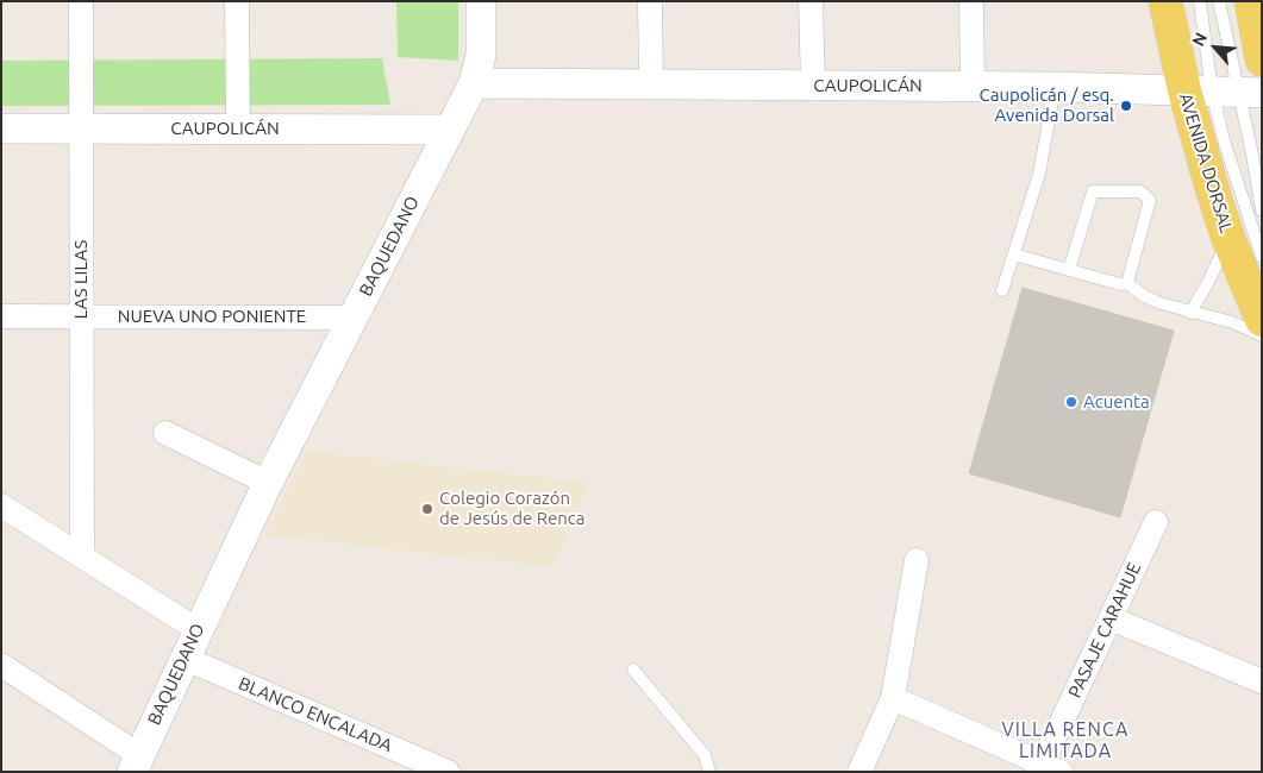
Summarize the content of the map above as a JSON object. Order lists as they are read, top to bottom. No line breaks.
{"streets":{"main road":["AVENIDA DORSAL"],"street":["CAUPOLICÁN","BAQUEDANO","LAS LILAS","NUEVA UNO PONIENTE","PASAJE CARAHUE","BLANCO ENCALADA"]},"crossings":[["CAUPOLICÁN","AVENIDA DORSAL"],["CAUPOLICÁN","BAQUEDANO"],["CAUPOLICÁN","LAS LILAS"],["BAQUEDANO","NUEVA UNO PONIENTE"],["BAQUEDANO","BLANCO ENCALADA"],["LAS LILAS","NUEVA UNO PONIENTE"]],"districts":["VILLA RENCA LIMITADA"],"places":["Caupolicán / esq. Avenida Dorsal","Acuenta","Colegio Corazón de Jesús de Renca"],"north":"top left"}
